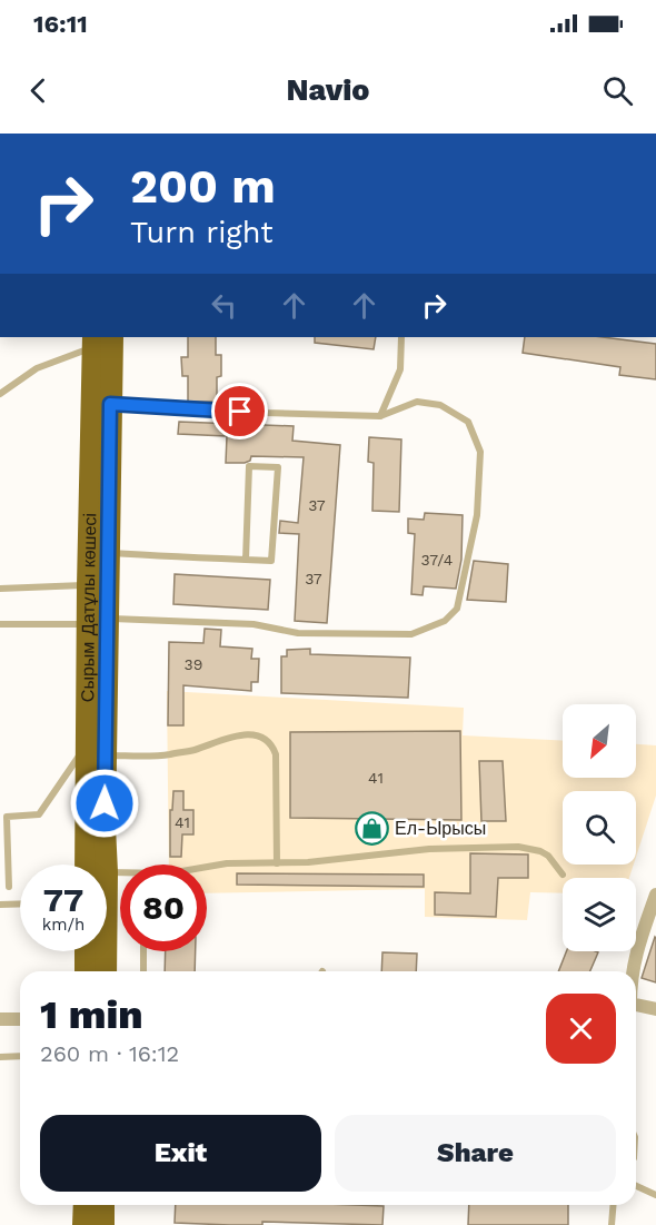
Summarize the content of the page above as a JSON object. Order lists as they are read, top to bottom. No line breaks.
{"streets":{"highway":["Сырым Датұлы көшесі"]},"places":{"shop":["Ел-Ырысы"]},"house_numbers":["37","37/4","37","39","41","41"],"north":"bottom left","page":{"status":"16:11","header":"Navio","turn":["200 m","Turn right"],"speed":"77 km/h","limit":"80","heading":["1 min","260 m · 16:12"],"buttons":["Exit","Share"]}}
